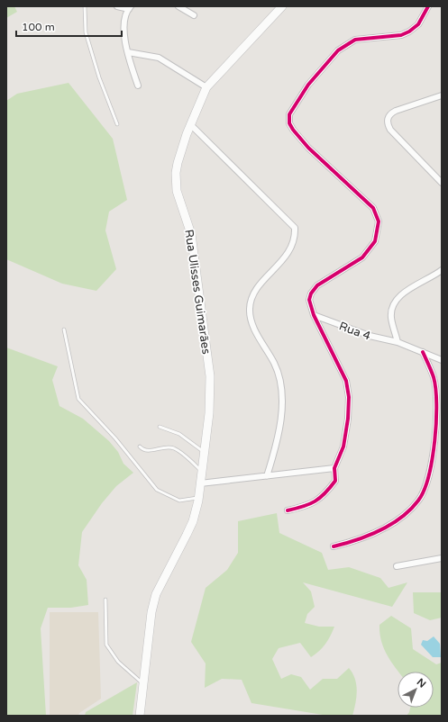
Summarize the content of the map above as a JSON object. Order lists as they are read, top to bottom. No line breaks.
{"streets":{"main road":["Rua Ulisses Guimarães"],"street":["Rua 4"]},"scale_bar":"100 m","north":"top right"}
